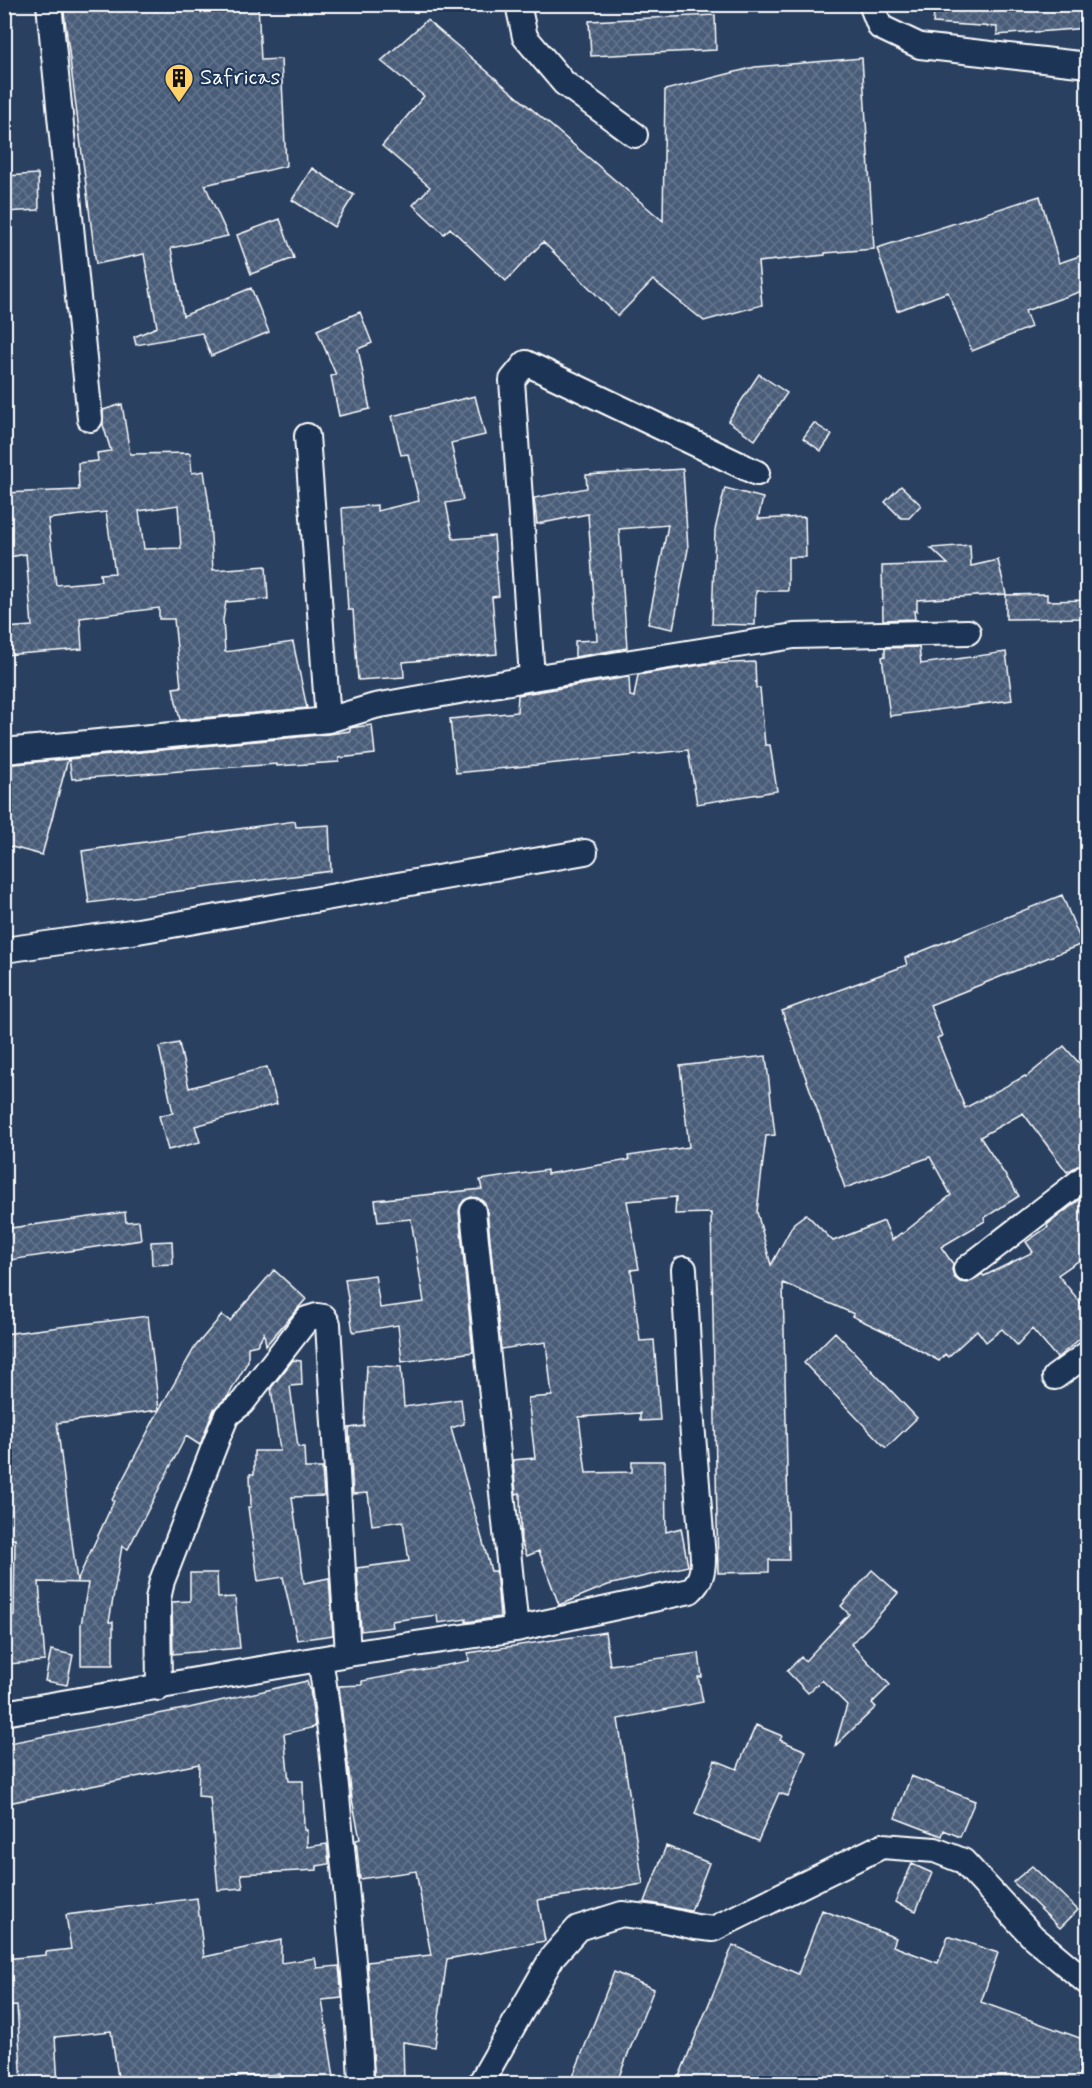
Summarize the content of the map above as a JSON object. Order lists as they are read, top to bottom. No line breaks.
{"places":{"building":["Safricas"]}}
